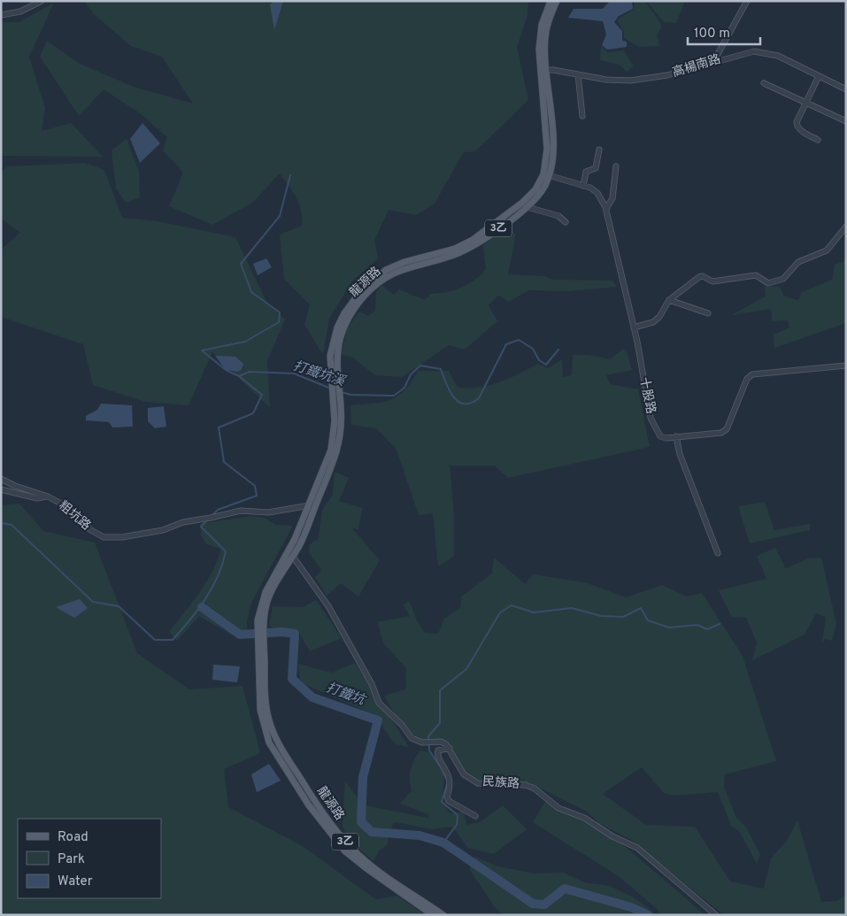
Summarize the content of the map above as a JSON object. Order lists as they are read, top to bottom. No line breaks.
{"streets":{"main road":["3乙","龍源路"],"street":["高楊南路","十股路","粗坑路","民族路"]},"crossings":[["高楊南路","3乙"],["3乙","龍源路"],["3乙","十股路"],["3乙","粗坑路"],["龍源路","十股路"]],"water":["打鐵坑溪","打鐵坑"],"legend":["Road","Park","Water"],"scale_bar":"100 m"}
